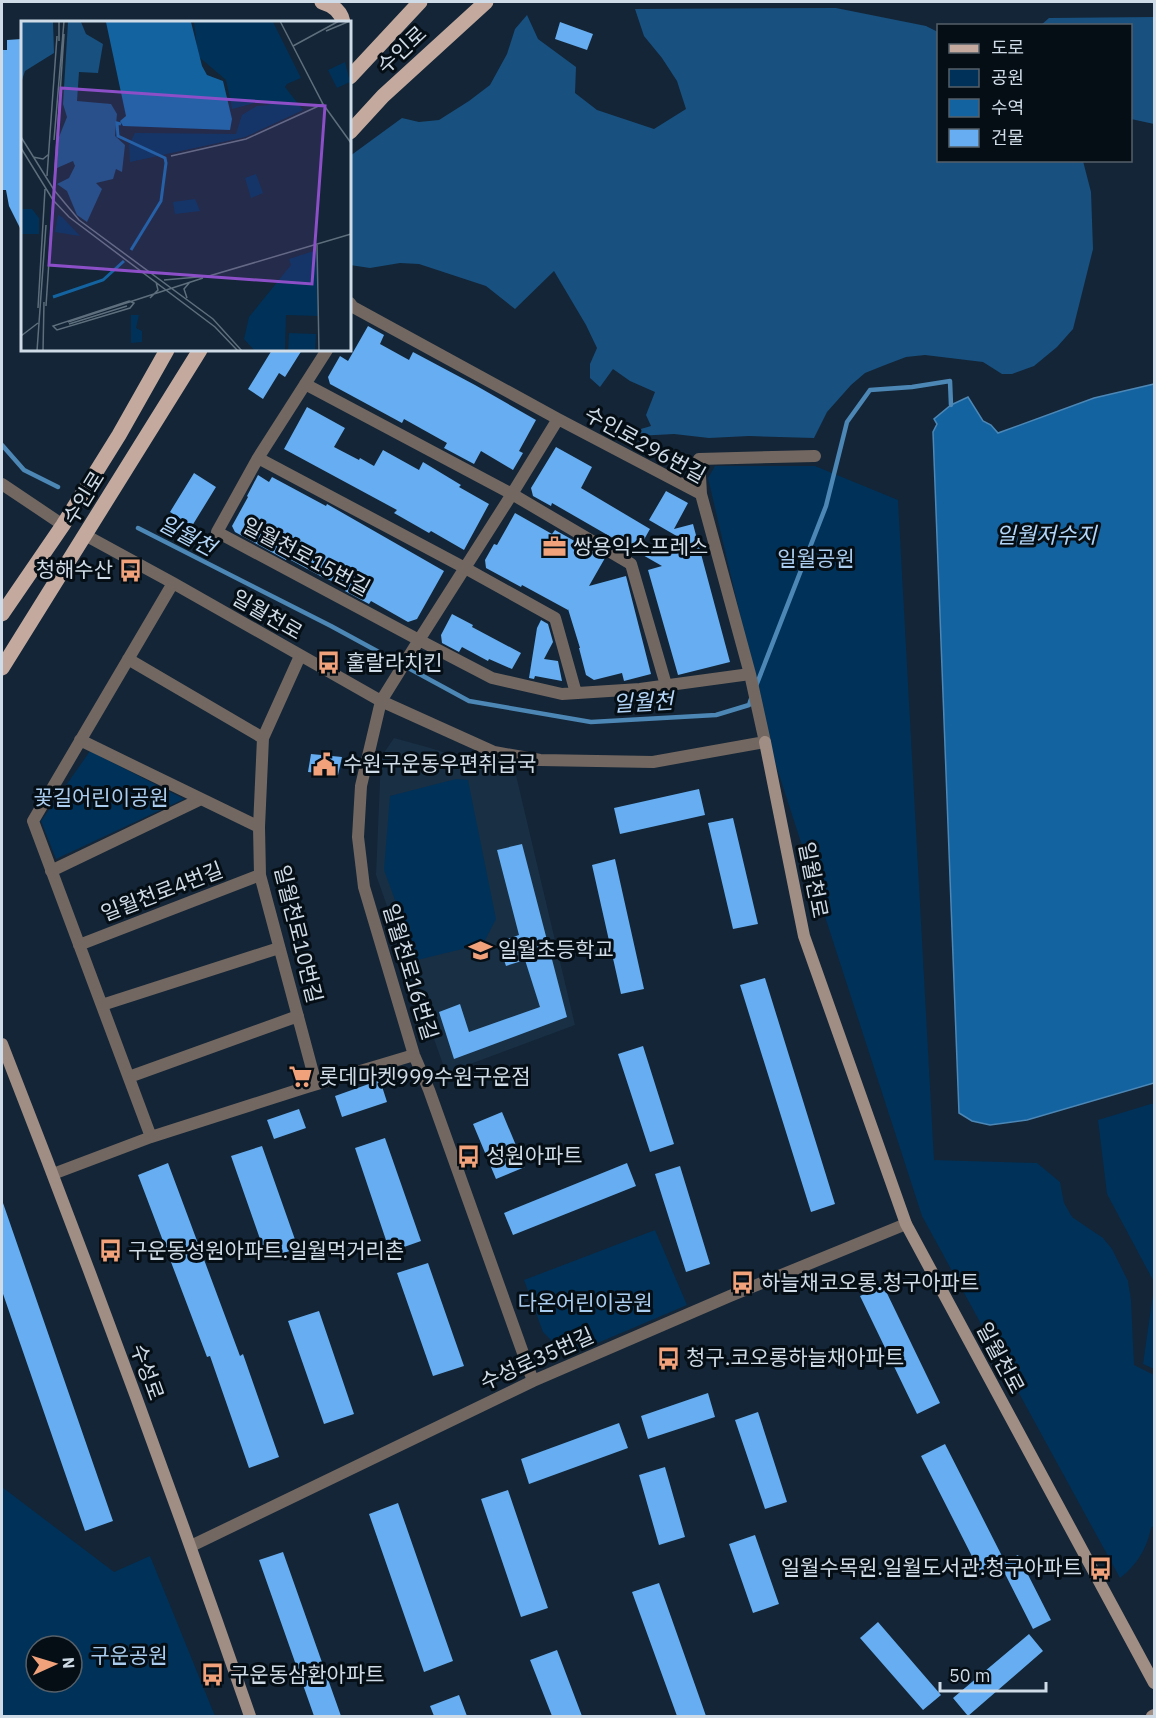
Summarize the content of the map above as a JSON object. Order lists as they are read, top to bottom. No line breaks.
{"streets":{"main road":["수인로"],"street":["수인로296번길","일월천로15번길","일월천로","일월천로4번길","일월천로10번길","일월천로16번길","수성로35번길","수성로"]},"crossings":[["수인로","일월천로"],["수인로296번길","일월천로15번길"],["수인로296번길","일월천로"],["일월천로","일월천로10번길"],["일월천로","일월천로16번길"],["일월천로","수성로35번길"],["일월천로4번길","일월천로10번길"],["일월천로16번길","수성로35번길"],["수성로35번길","수성로"]],"water":["일월천","일월저수지"],"parks":["일월공원","꽃길어린이공원","다온어린이공원","구운공원"],"places":{"office":["쌍용익스프레스"],"bus stop":["청해수산","훌랄라치킨","성원아파트","구운동성원아파트.일월먹거리촌","하늘채코오롱.청구아파트","청구.코오롱하늘채아파트","일월수목원.일월도서관.청구아파트","구운동삼환아파트"],"public building":["수원구운동우편취급국"],"school or university":["일월초등학교"],"supermarket":["롯데마켓999수원구운점"]},"legend":["도로","공원","수역","건물"],"scale_bar":"50 m","north":"right"}
